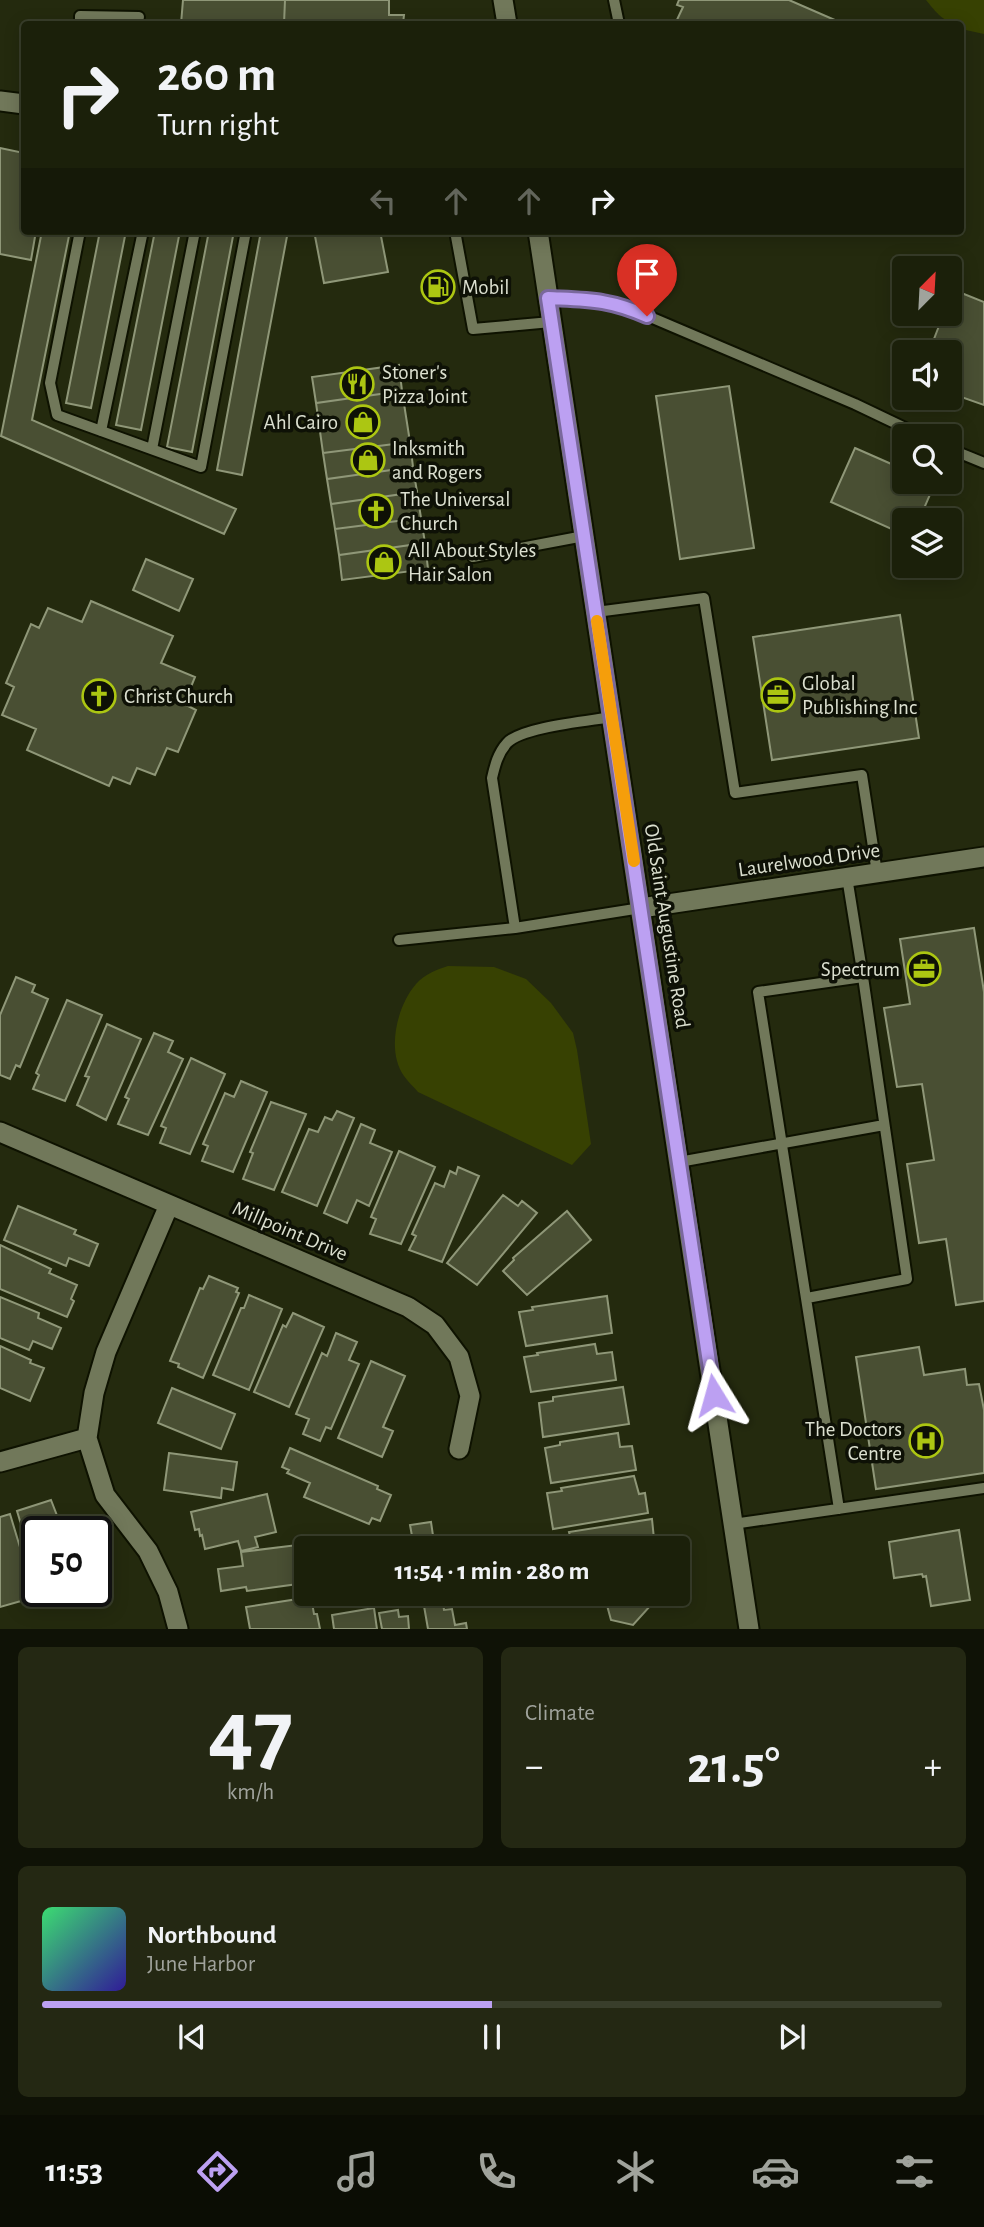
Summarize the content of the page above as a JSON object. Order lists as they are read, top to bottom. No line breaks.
{"streets":{"street":["Laurelwood Drive","Old Saint Augustine Road","Millpoint Drive"]},"crossings":[["Laurelwood Drive","Old Saint Augustine Road"]],"places":{"fuel station":["Mobil"],"restaurant":["Stoner's Pizza Joint"],"shop":["Ahl Cairo","Inksmith and Rogers","All About Styles Hair Salon"],"church":["The Universal Church","Christ Church"],"office":["Global Publishing Inc","Spectrum"],"hospital":["The Doctors Centre"]},"north":"top right","page":{"turn":["260 m","Turn right"],"limit":"50","trip":"11:54 · 1 min · 280 m","tile":[["47","km/h"],"Climate"],"heat":["−","21.5°","+"],"song":["Northbound","June Harbor"],"tabs":"11:53"}}
